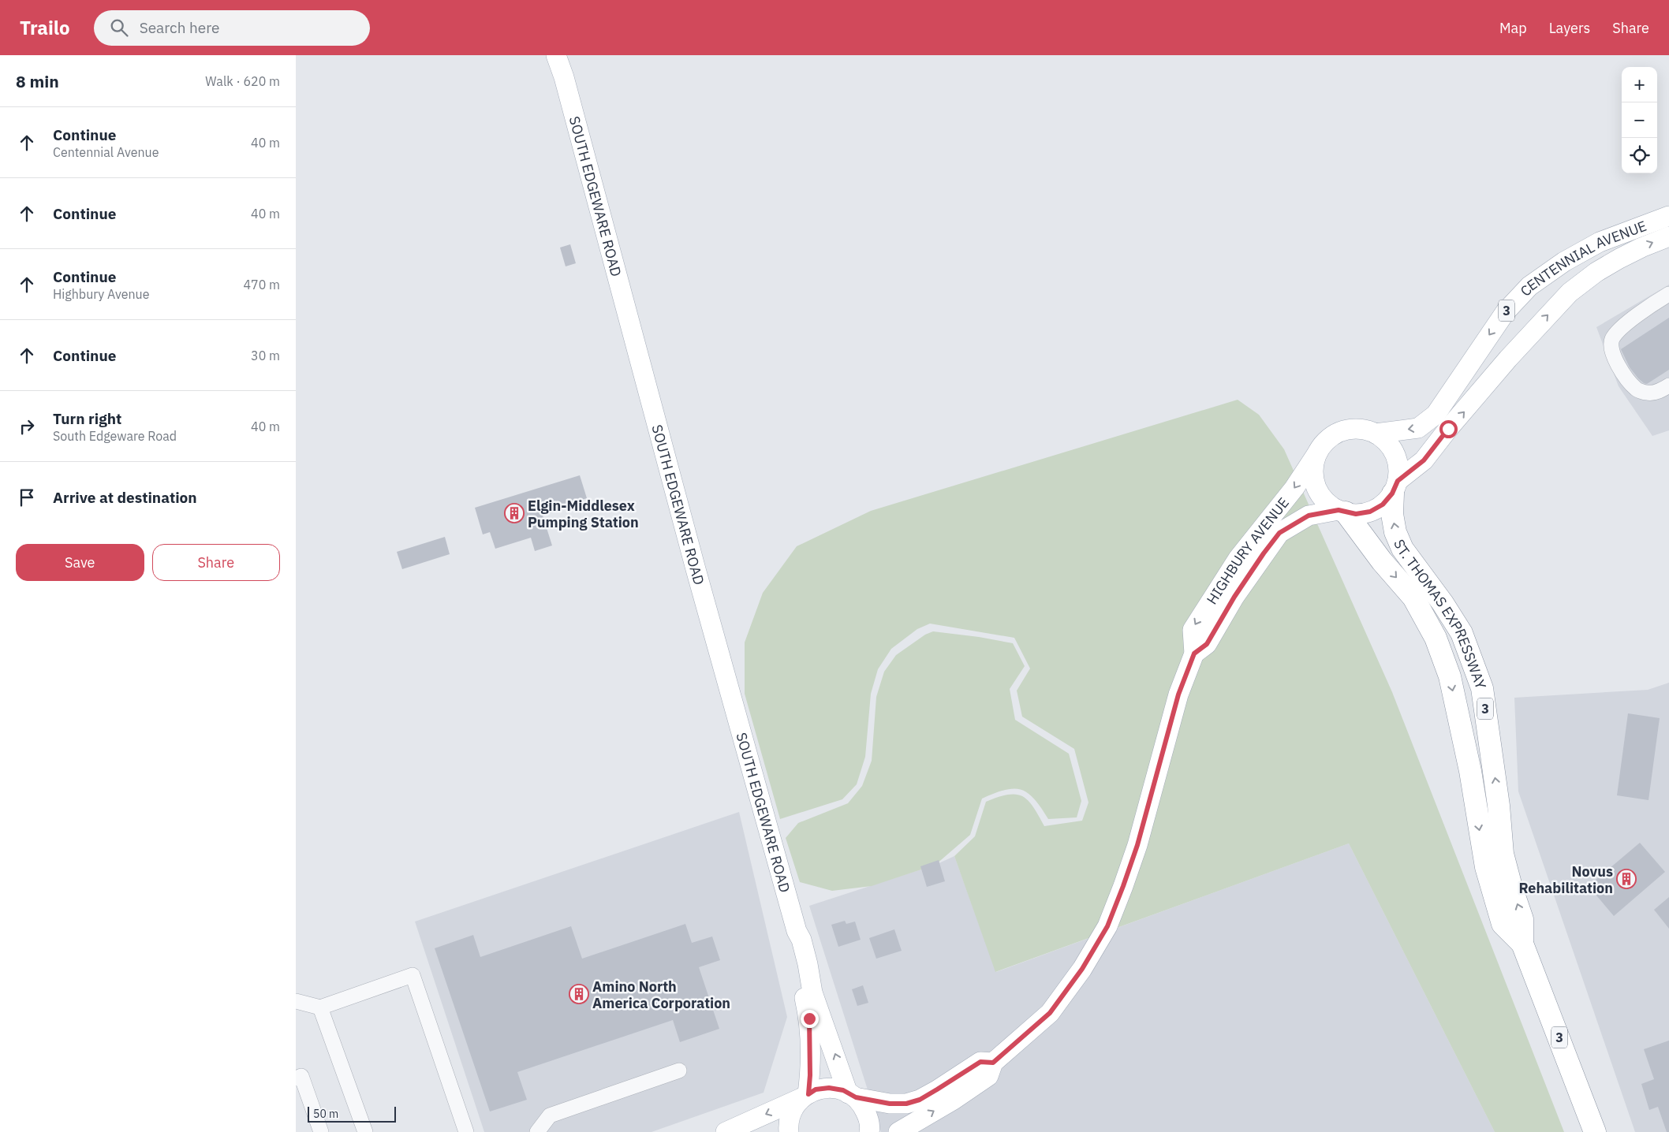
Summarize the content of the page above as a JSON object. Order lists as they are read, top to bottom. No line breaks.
{"streets":{"highway":["3","ST. THOMAS EXPRESSWAY"],"main road":["SOUTH EDGEWARE ROAD","CENTENNIAL AVENUE","HIGHBURY AVENUE"]},"crossings":[["CENTENNIAL AVENUE","HIGHBURY AVENUE"],["CENTENNIAL AVENUE","ST. THOMAS EXPRESSWAY"],["HIGHBURY AVENUE","ST. THOMAS EXPRESSWAY"]],"places":{"building":["Elgin-Middlesex Pumping Station","Novus Rehabilitation","Amino North America Corporation"]},"scale_bar":"50 m","page":{"header":"Trailo","search":"Search here","nav":["Map","Layers","Share"],"heading":["8 min","Walk · 620 m"],"map_buttons":["+","−"],"list":[["Continue","Centennial Avenue","40 m"],["Continue","40 m"],["Continue","Highbury Avenue","470 m"],["Continue","30 m"],["Turn right","South Edgeware Road","40 m"],"Arrive at destination"],"buttons":["Save","Share"],"scale":"50 m"}}
